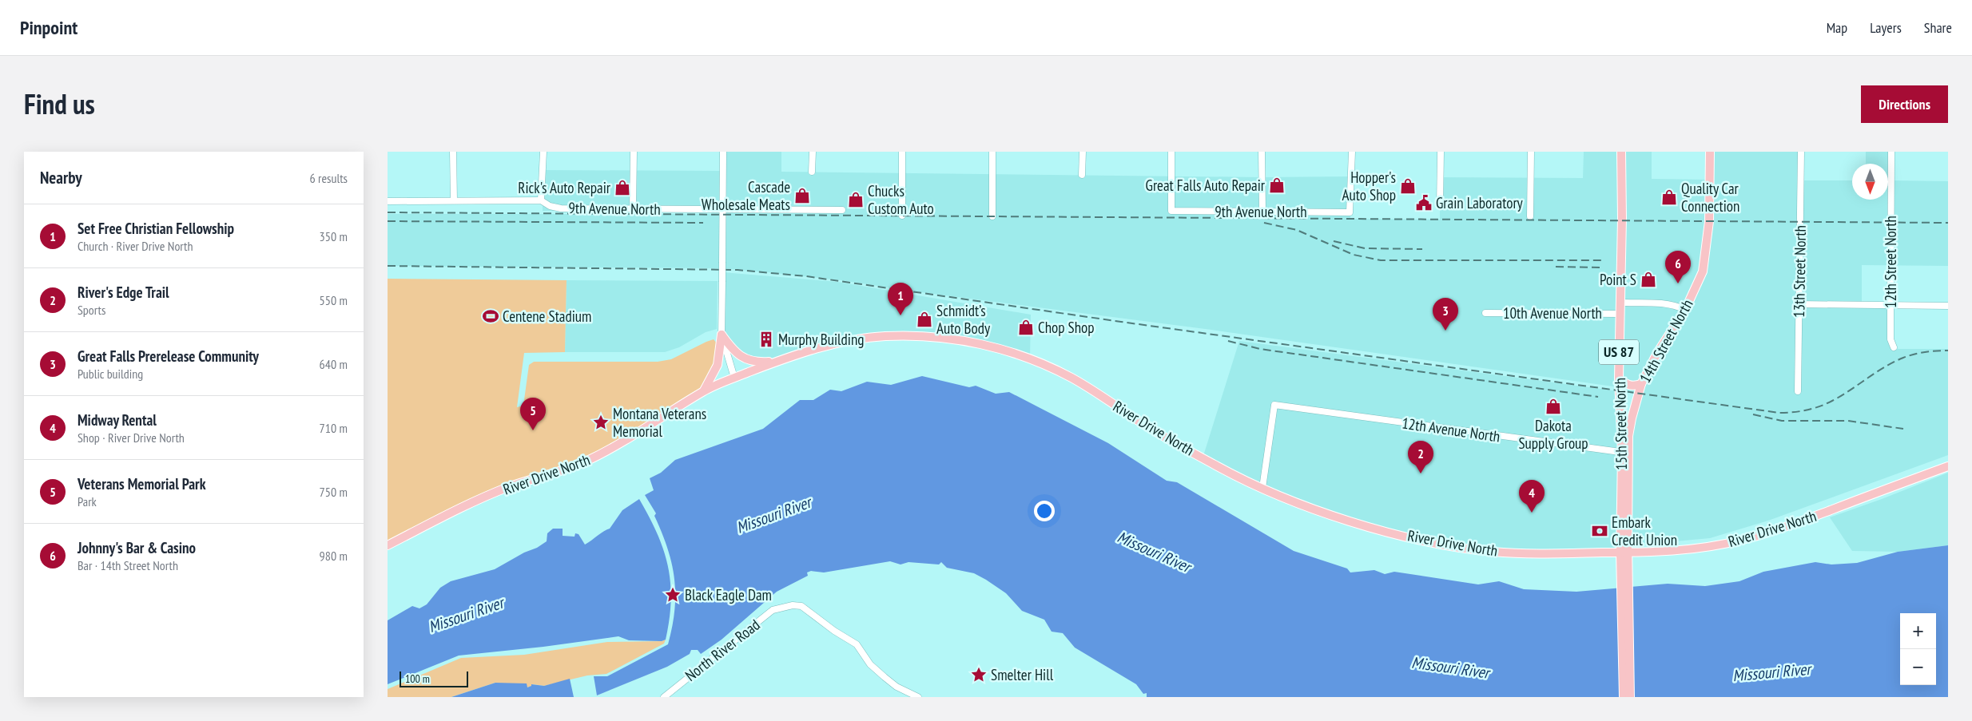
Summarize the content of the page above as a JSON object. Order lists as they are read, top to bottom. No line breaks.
{"streets":{"main road":["14th Street North","US 87","15th Street North","River Drive North"],"street":["9th Avenue North","12th Street North","13th Street North","10th Avenue North","12th Avenue North","North River Road"]},"crossings":[["10th Avenue North","14th Street North"],["10th Avenue North","15th Street North"],["14th Street North","15th Street North"],["15th Street North","River Drive North"],["15th Street North","12th Avenue North"],["River Drive North","12th Avenue North"]],"water":["Missouri River"],"places":{"shop":["Great Falls Auto Repair","Hopper's Auto Shop","Rick's Auto Repair","Cascade Wholesale Meats","Quality Car Connection","Chucks Custom Auto","Point S","Schmidt’s Auto Body","Chop Shop","Dakota Supply Group"],"public building":["Grain Laboratory"],"sports":["Centene Stadium"],"building":["Murphy Building"],"place":["Montana Veterans Memorial","Black Eagle Dam","Smelter Hill"],"bank":["Embark Credit Union"]},"scale_bar":"100 m","north":"bottom","page":{"header":"Pinpoint","nav":["Map","Layers","Share"],"title":"Find us","buttons":"Directions","heading":["Nearby","6 results"],"list":[{"mark":"1","name":"Set Free Christian Fellowship","note":"Church · River Drive North","value":"350 m"},{"mark":"2","name":"River's Edge Trail","note":"Sports","value":"550 m"},{"mark":"3","name":"Great Falls Prerelease Community","note":"Public building","value":"640 m"},{"mark":"4","name":"Midway Rental","note":"Shop · River Drive North","value":"710 m"},{"mark":"5","name":"Veterans Memorial Park","note":"Park","value":"750 m"},{"mark":"6","name":"Johnny's Bar & Casino","note":"Bar · 14th Street North","value":"980 m"}],"pins":["6","1","3","5","2","4"],"map_buttons":["+","−"],"scale":"100 m"}}
